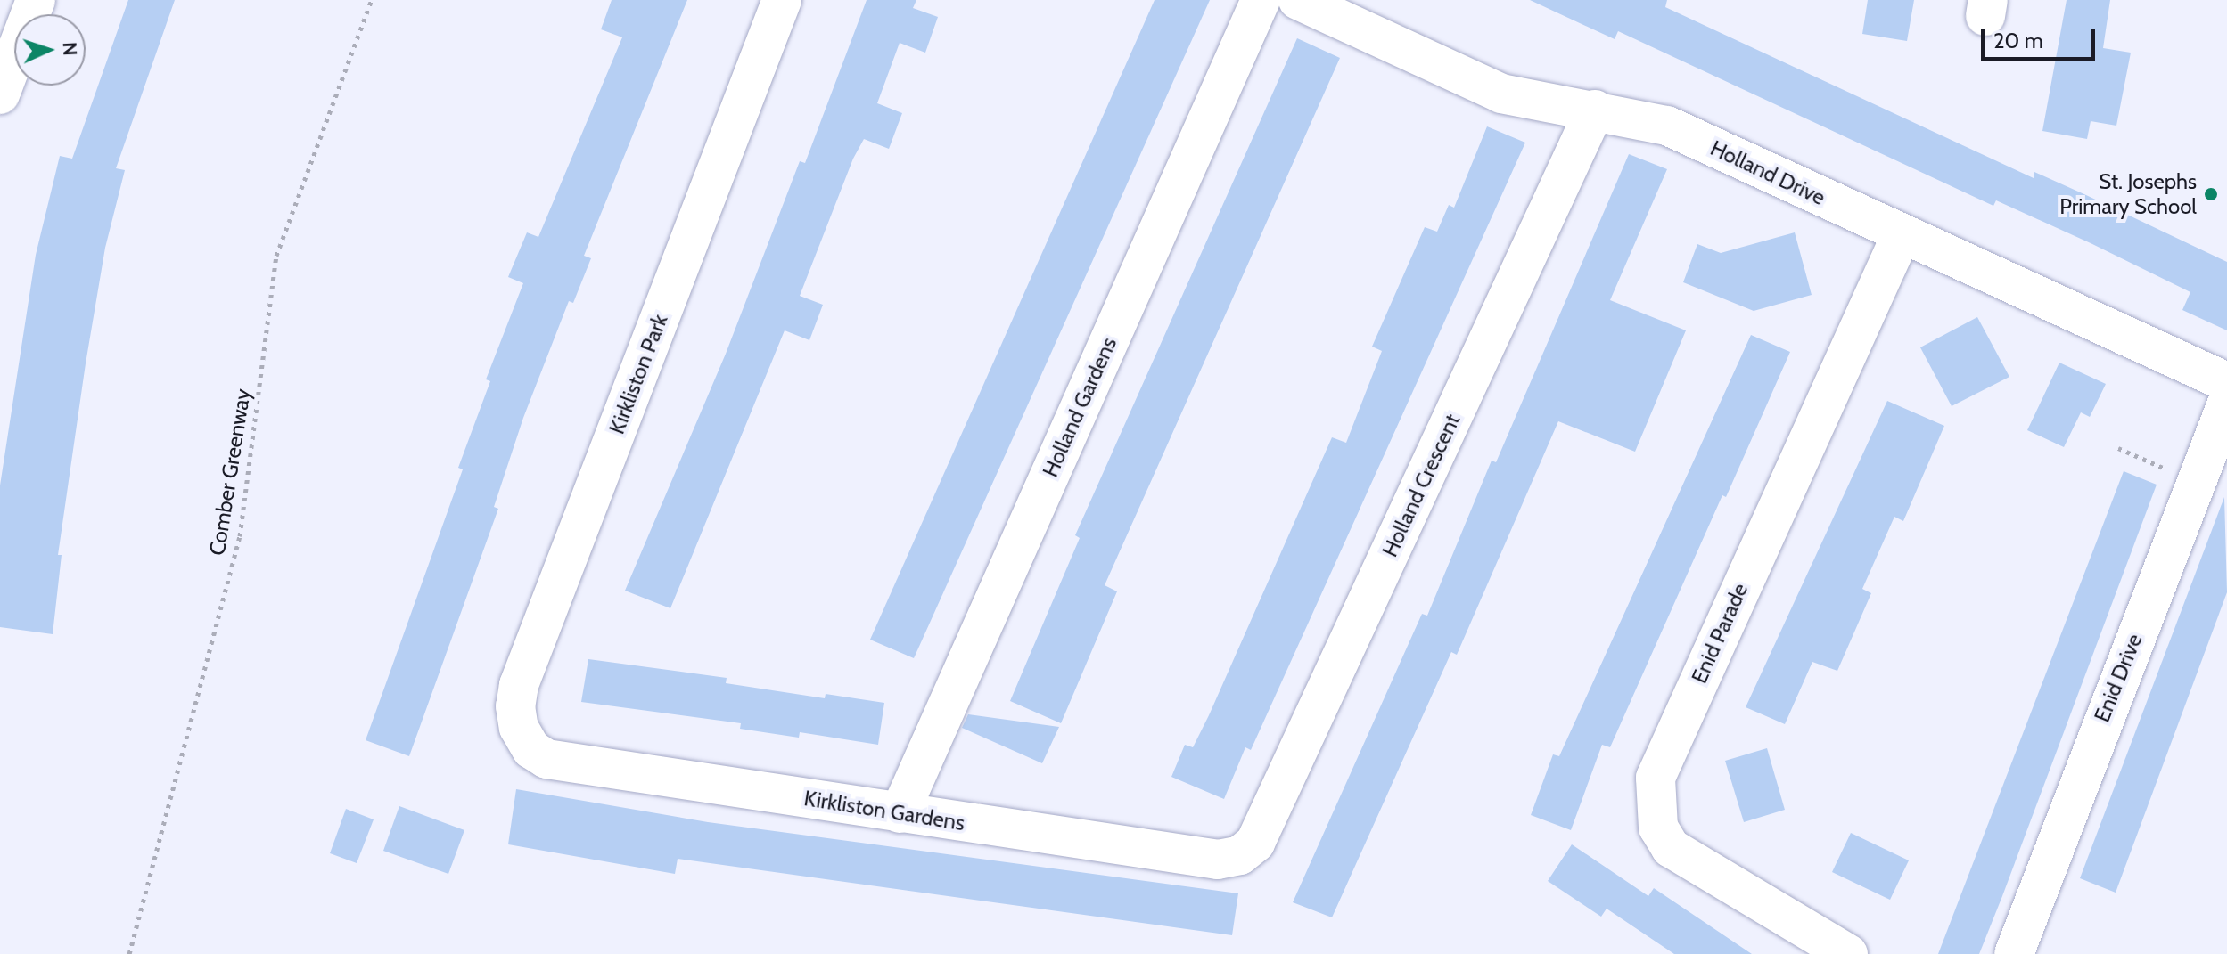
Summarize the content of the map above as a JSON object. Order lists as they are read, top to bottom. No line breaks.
{"streets":{"street":["Holland Drive","Kirkliston Park","Holland Gardens","Holland Crescent","Enid Parade","Enid Drive","Kirkliston Gardens"],"path":["Comber Greenway"]},"crossings":[["Holland Drive","Holland Crescent"],["Holland Drive","Enid Parade"],["Kirkliston Park","Kirkliston Gardens"],["Holland Gardens","Kirkliston Gardens"],["Holland Crescent","Kirkliston Gardens"]],"places":["St. Josephs Primary School"],"scale_bar":"20 m","north":"right"}
